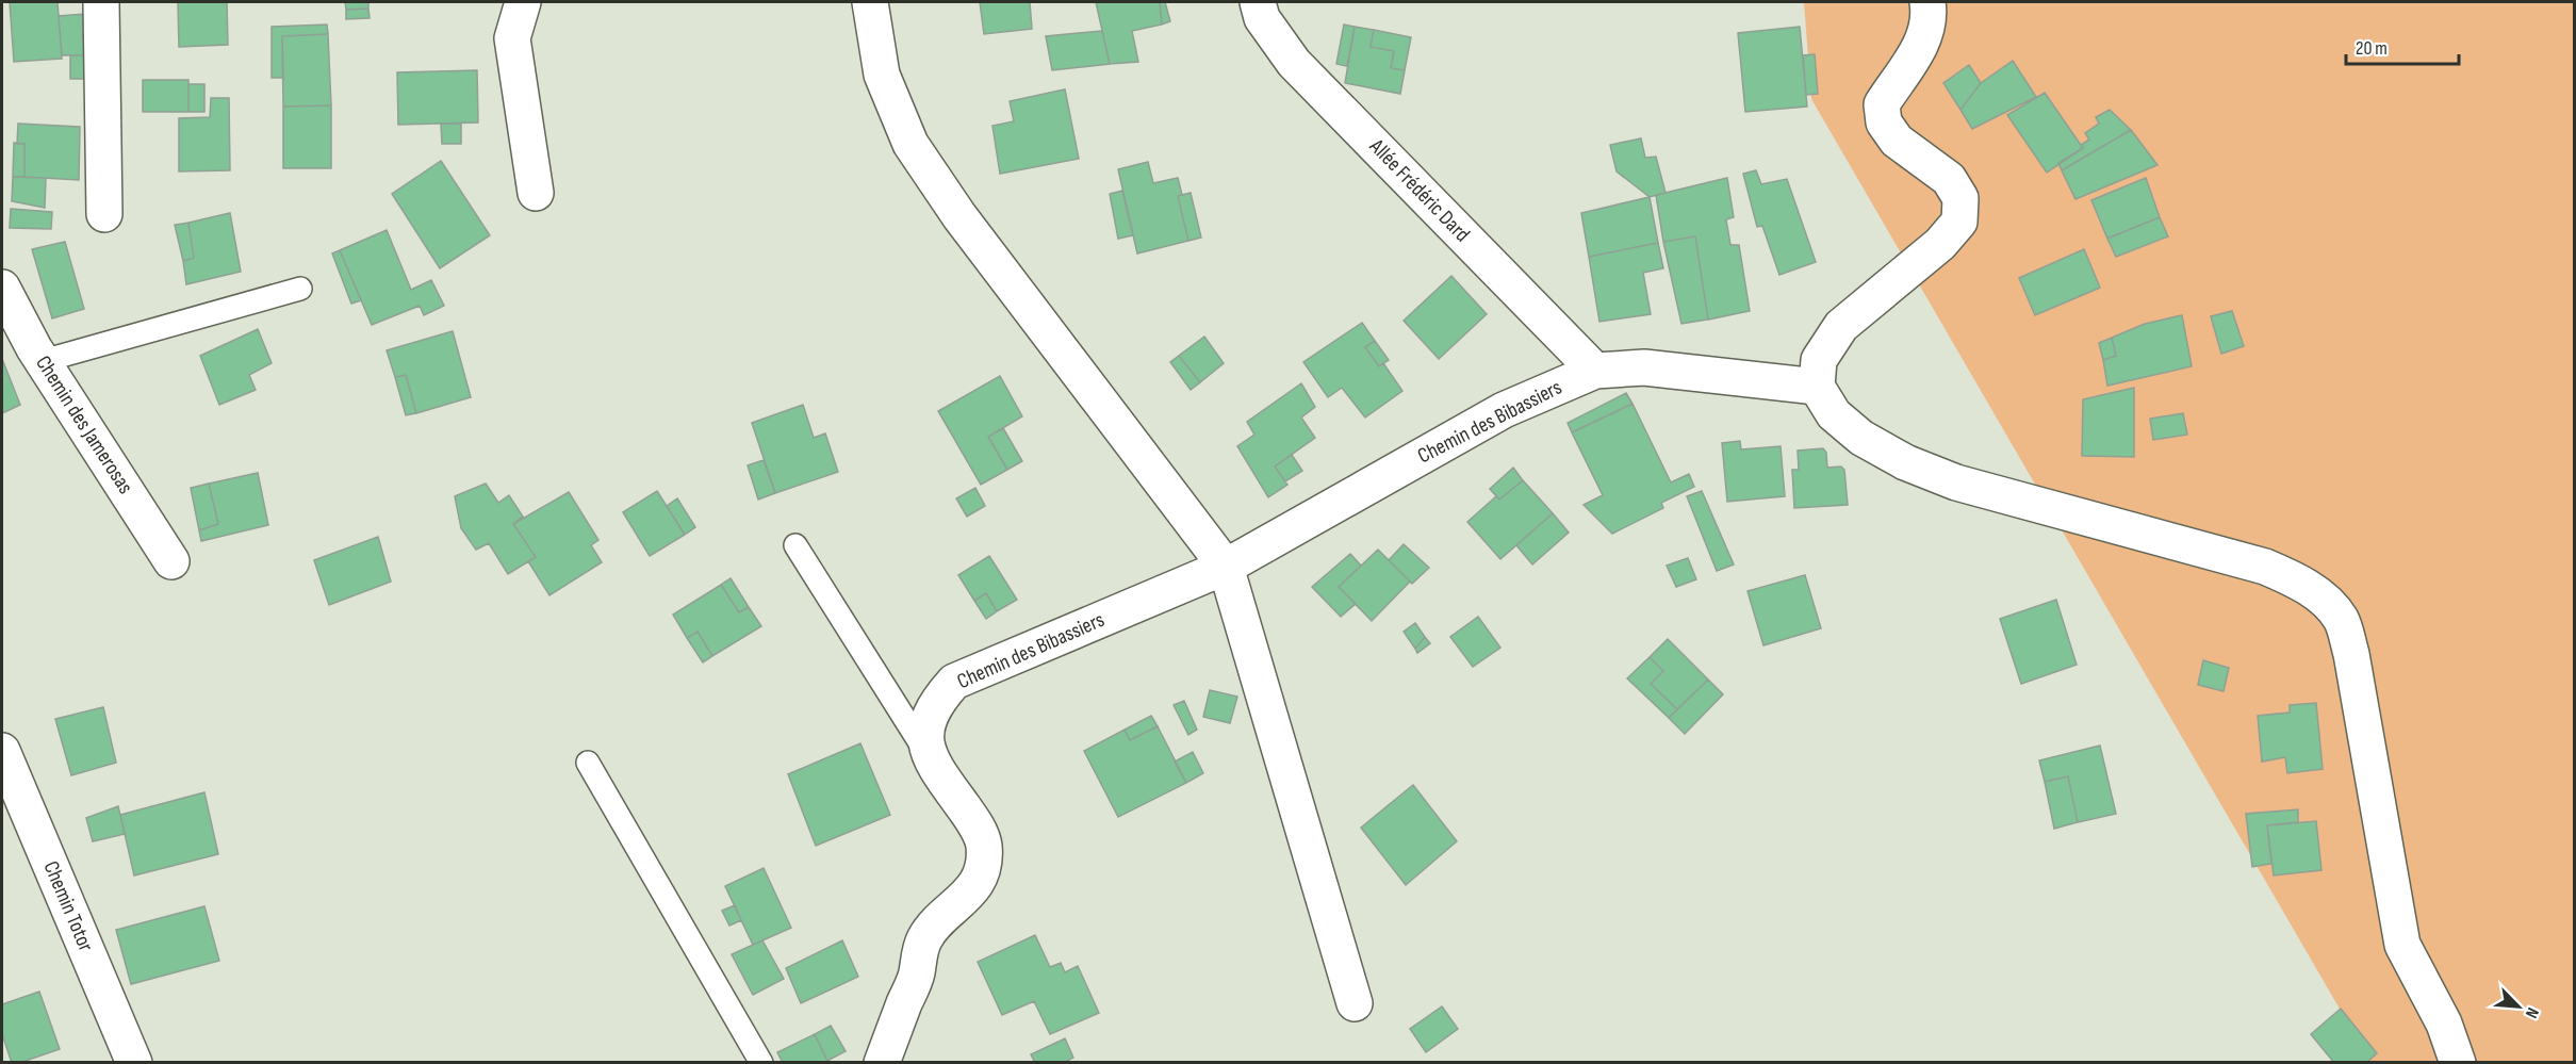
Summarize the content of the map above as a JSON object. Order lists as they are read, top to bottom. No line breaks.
{"streets":{"street":["Allée Frédéric Dard","Chemin des Bibassiers","Chemin des Jamerosas","Chemin Totor"]},"crossings":[["Allée Frédéric Dard","Chemin des Bibassiers"]],"scale_bar":"20 m","north":"bottom right"}
